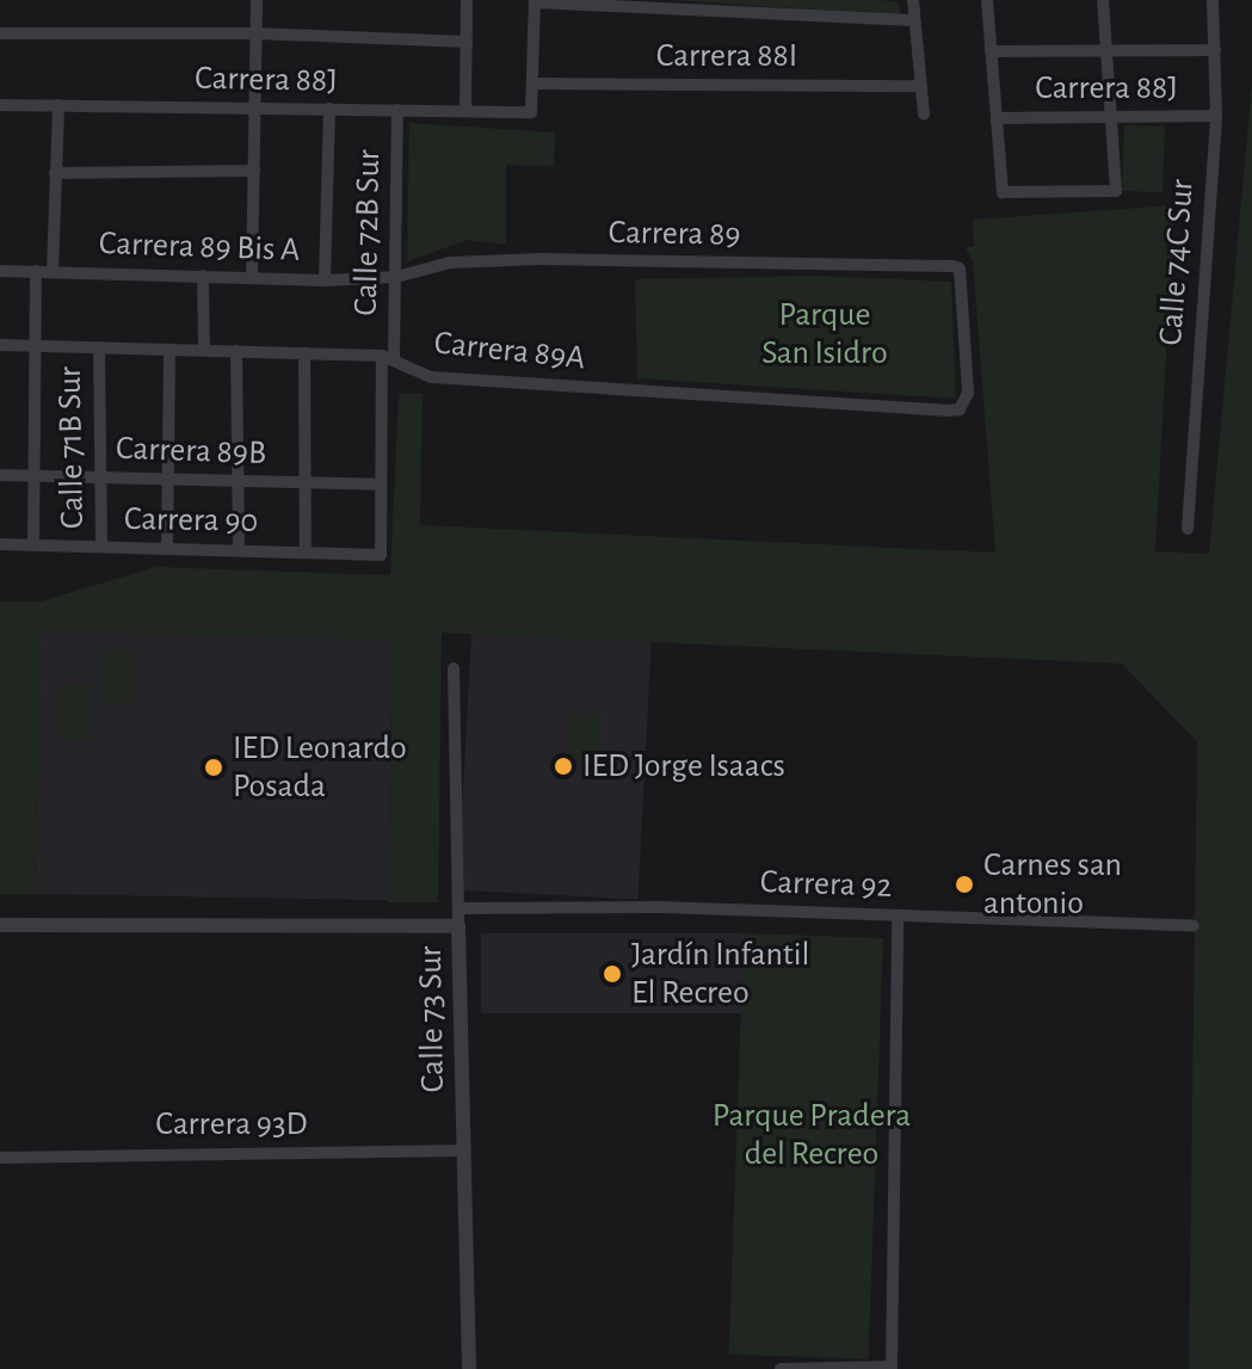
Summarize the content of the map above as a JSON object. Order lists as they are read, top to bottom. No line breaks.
{"streets":{"street":["Carrera 88I","Carrera 88J","Calle 72B Sur","Carrera 89","Carrera 89 Bis A","Calle 74C Sur","Carrera 89A","Calle 71B Sur","Carrera 89B","Carrera 90","Carrera 92","Calle 73 Sur","Carrera 93D"]},"crossings":[["Carrera 88I","Carrera 88J"],["Carrera 88J","Calle 72B Sur"],["Carrera 88J","Calle 74C Sur"],["Calle 72B Sur","Carrera 89"],["Calle 72B Sur","Carrera 89 Bis A"],["Calle 72B Sur","Carrera 89A"],["Calle 72B Sur","Carrera 89B"],["Calle 72B Sur","Carrera 90"],["Carrera 89","Carrera 89 Bis A"],["Carrera 89","Carrera 89A"],["Carrera 89A","Calle 71B Sur"],["Calle 71B Sur","Carrera 89B"],["Calle 71B Sur","Carrera 90"],["Carrera 92","Calle 73 Sur"],["Calle 73 Sur","Carrera 93D"]],"parks":["Parque San Isidro","Parque Pradera del Recreo"],"places":["IED Jorge Isaacs","IED Leonardo Posada","Carnes san antonio","Jardín Infantil El Recreo"]}
